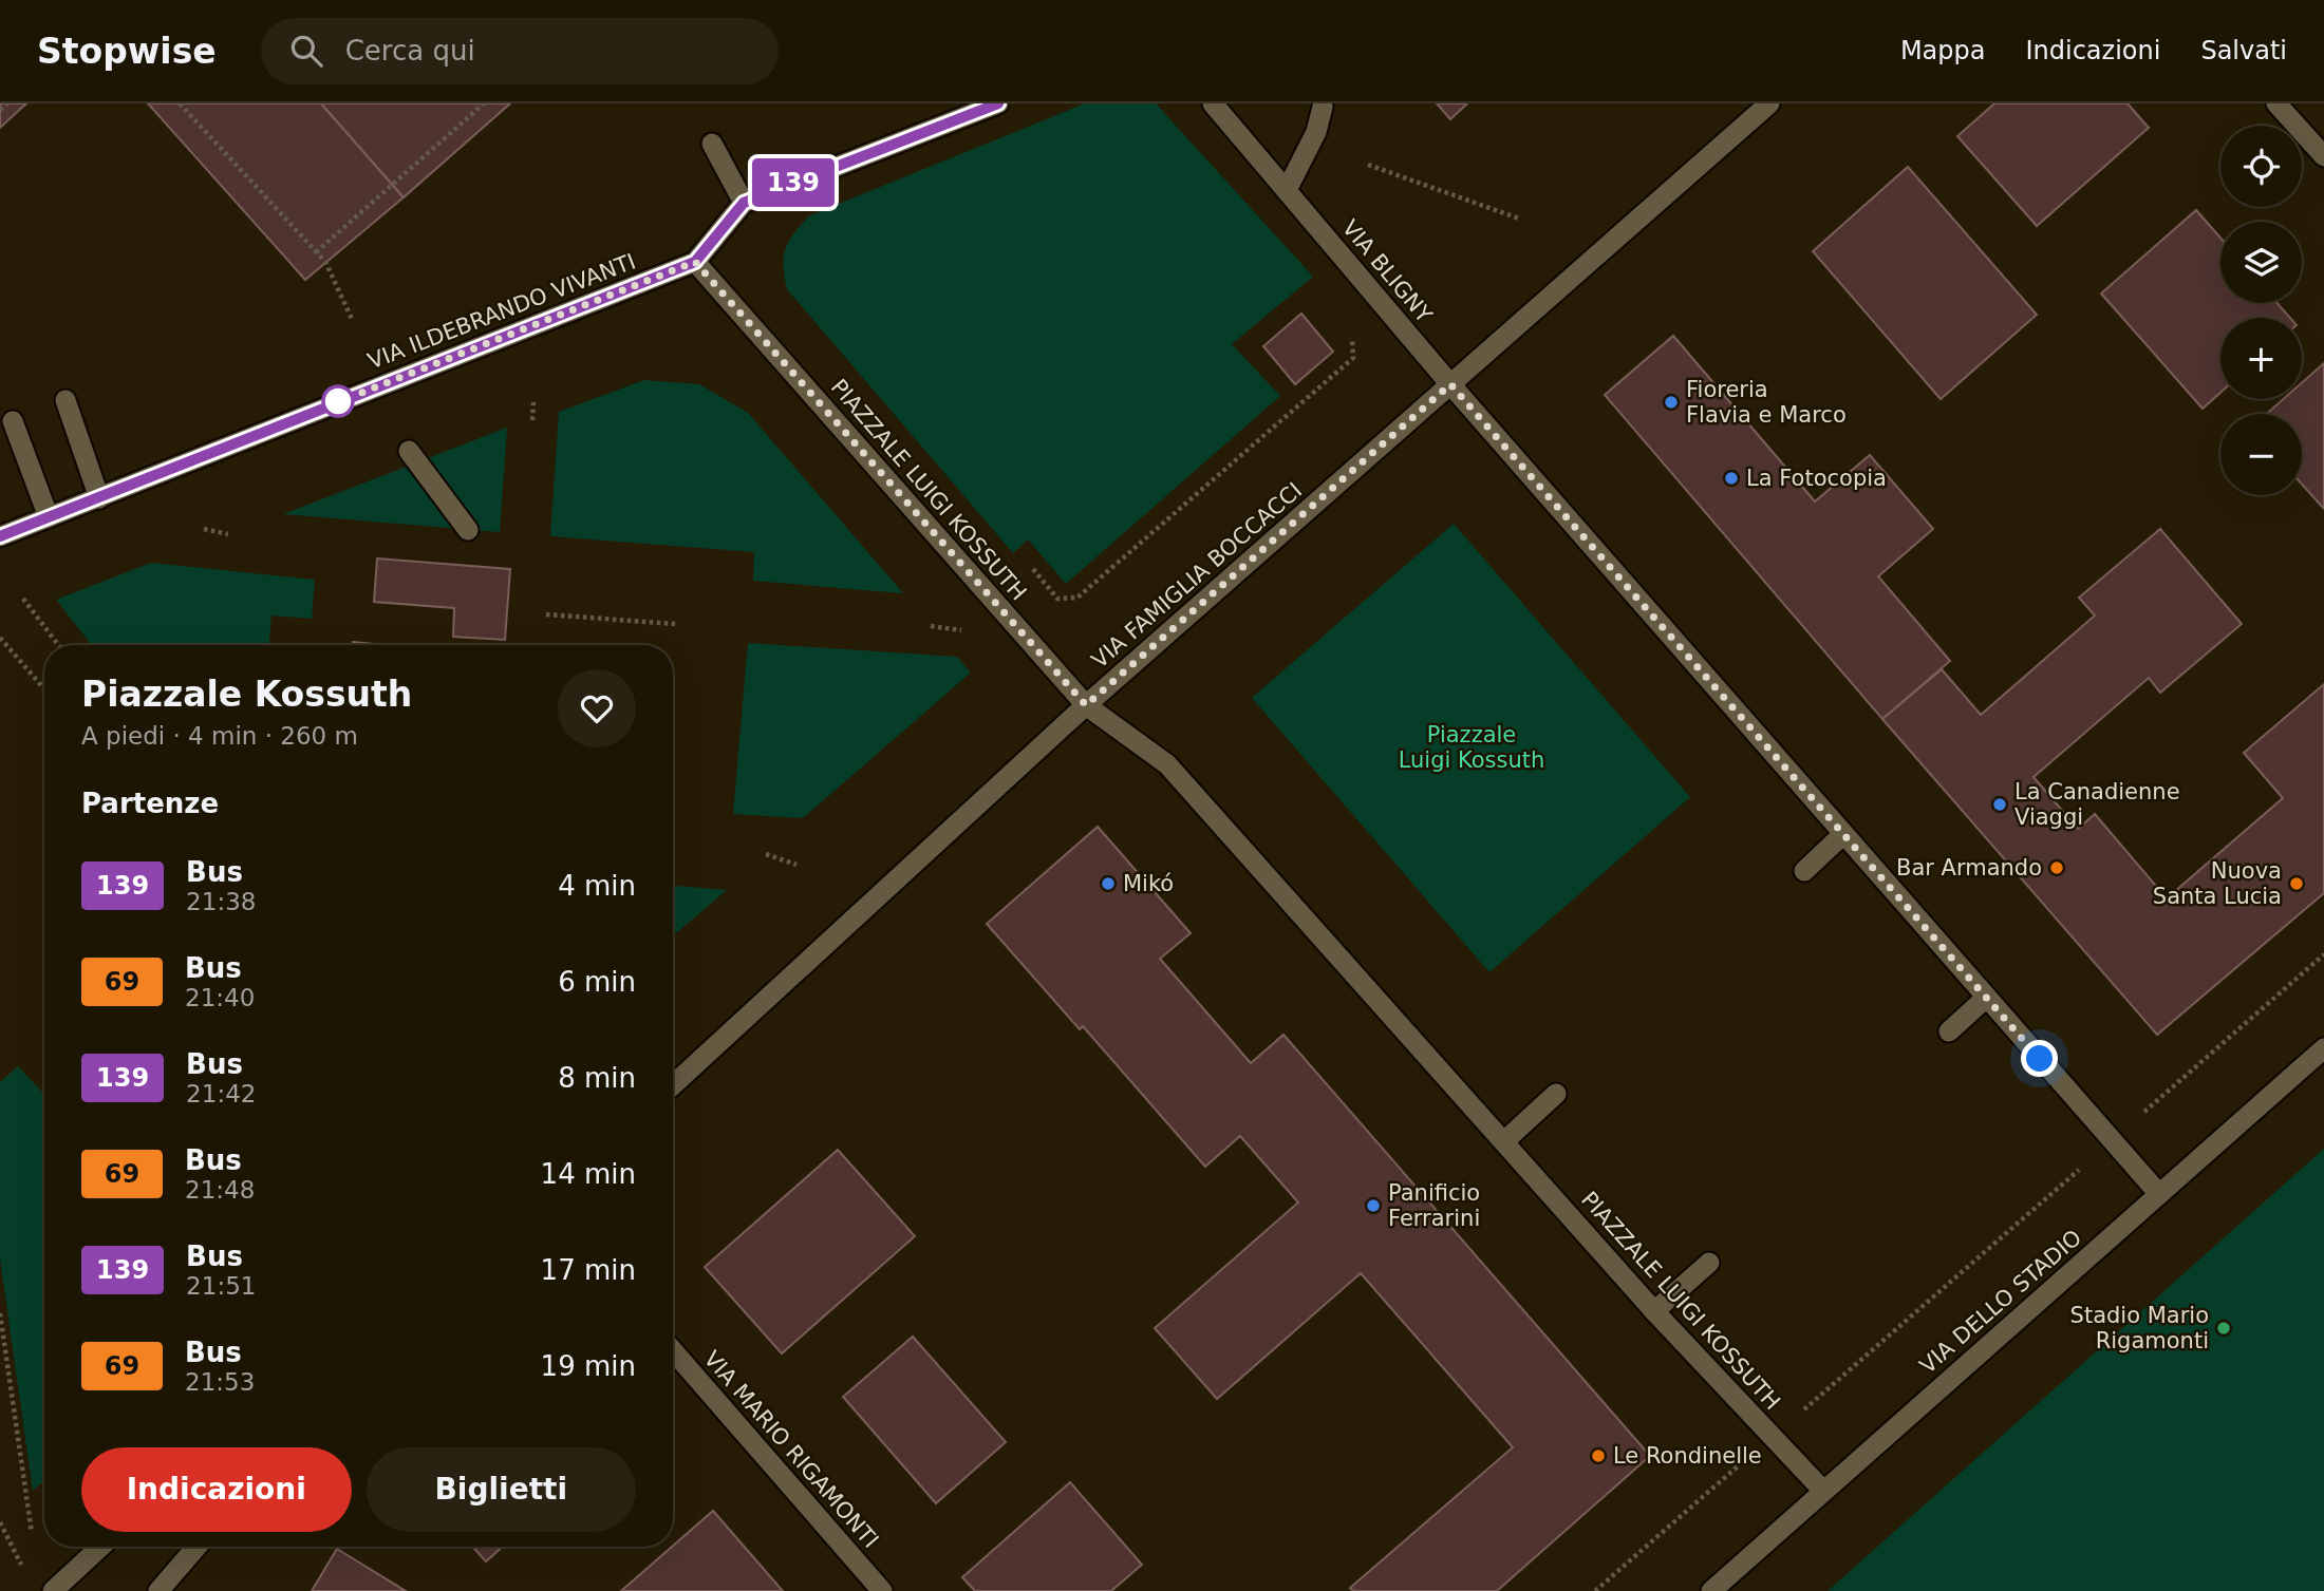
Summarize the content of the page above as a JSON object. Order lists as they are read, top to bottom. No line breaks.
{"streets":{"street":["VIA BLIGNY","VIA ILDEBRANDO VIVANTI","PIAZZALE LUIGI KOSSUTH","VIA FAMIGLIA BOCCACCI","VIA DELLO STADIO","VIA MARIO RIGAMONTI"]},"crossings":[["VIA BLIGNY","VIA FAMIGLIA BOCCACCI"],["VIA ILDEBRANDO VIVANTI","PIAZZALE LUIGI KOSSUTH"],["PIAZZALE LUIGI KOSSUTH","VIA FAMIGLIA BOCCACCI"],["PIAZZALE LUIGI KOSSUTH","VIA DELLO STADIO"]],"parks":["Piazzale Luigi Kossuth"],"places":["Fioreria Flavia e Marco","La Fotocopia","La Canadienne Viaggi","Bar Armando","Mikó","Nuova Santa Lucia","Panificio Ferrarini","Stadio Mario Rigamonti","Le Rondinelle"],"lines":["bus line 139"],"page":{"header":"Stopwise","search":"Cerca qui","nav":["Mappa","Indicazioni","Salvati"],"on_map":"139","map_buttons":["+","−"],"heading":[["Piazzale Kossuth","A piedi · 4 min · 260 m"],"Partenze"],"list":[{"mark":"139","name":"Bus","note":"21:38","value":"4 min"},{"mark":"69","name":"Bus","note":"21:40","value":"6 min"},{"mark":"139","name":"Bus","note":"21:42","value":"8 min"},{"mark":"69","name":"Bus","note":"21:48","value":"14 min"},{"mark":"139","name":"Bus","note":"21:51","value":"17 min"},{"mark":"69","name":"Bus","note":"21:53","value":"19 min"}],"buttons":["Indicazioni","Biglietti"]}}
